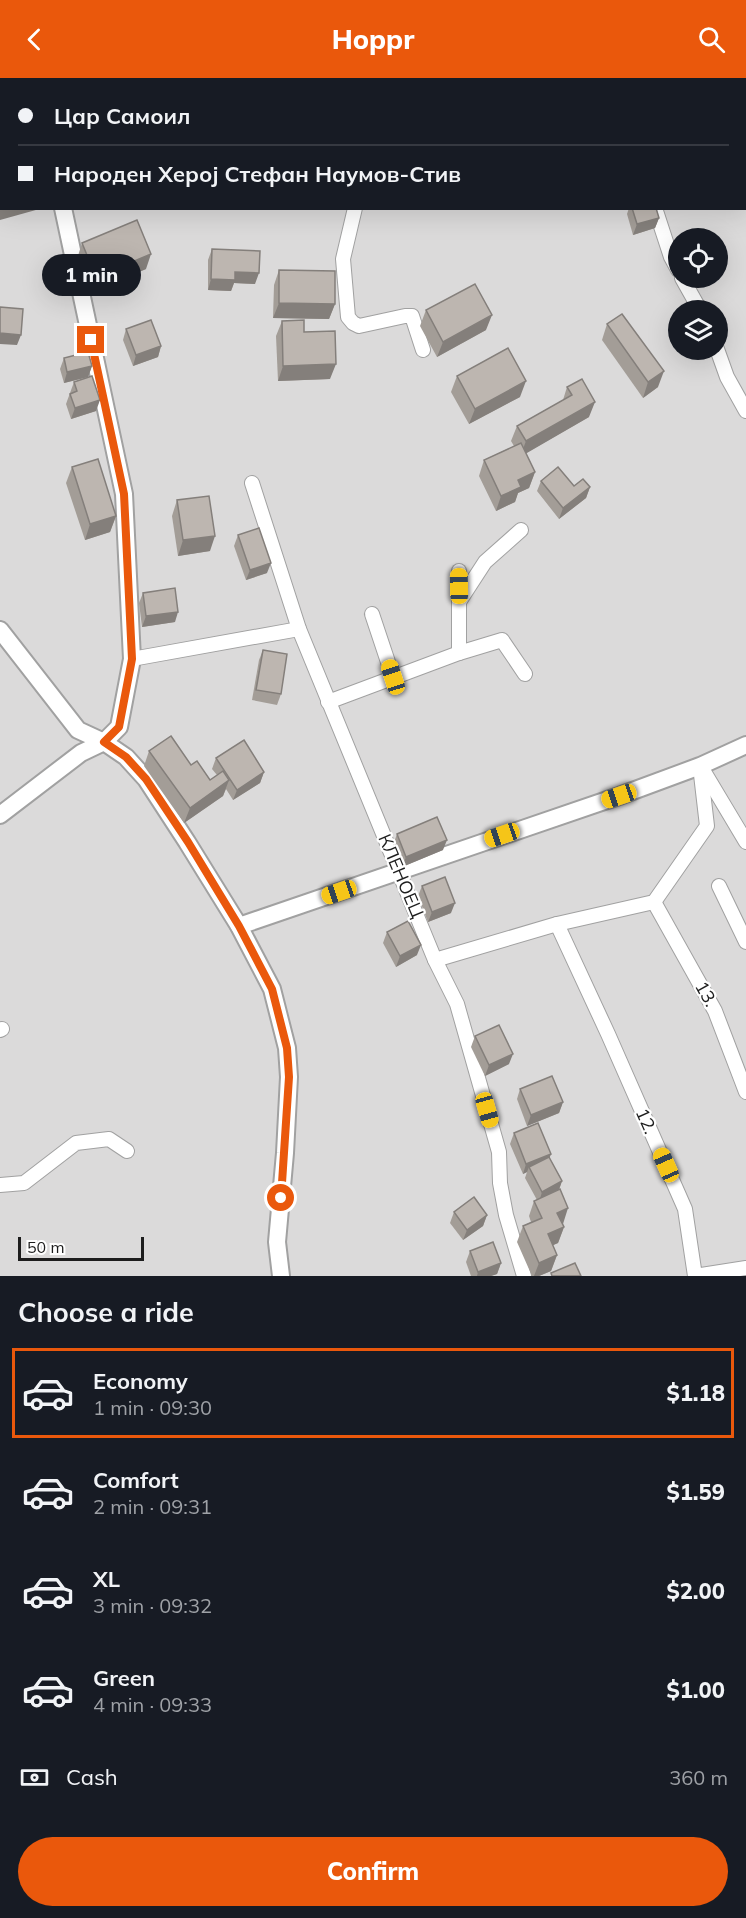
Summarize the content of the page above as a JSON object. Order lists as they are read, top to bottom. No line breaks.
{"streets":{"street":["КЛЕНОЕЦ","13.","12."]},"scale_bar":"50 m","page":{"header":"Hoppr","banner":["Цар Самоил","Народен Херој Стефан Наумов-Стив"],"bubble":"1 min","scale":"50 m","heading":"Choose a ride","list":[{"name":"Economy","note":"1 min · 09:30","value":"$1.18"},{"name":"Comfort","note":"2 min · 09:31","value":"$1.59"},{"name":"XL","note":"3 min · 09:32","value":"$2.00"},{"name":"Green","note":"4 min · 09:33","value":"$1.00"}],"pay":["Cash","360 m"],"buttons":"Confirm"}}
